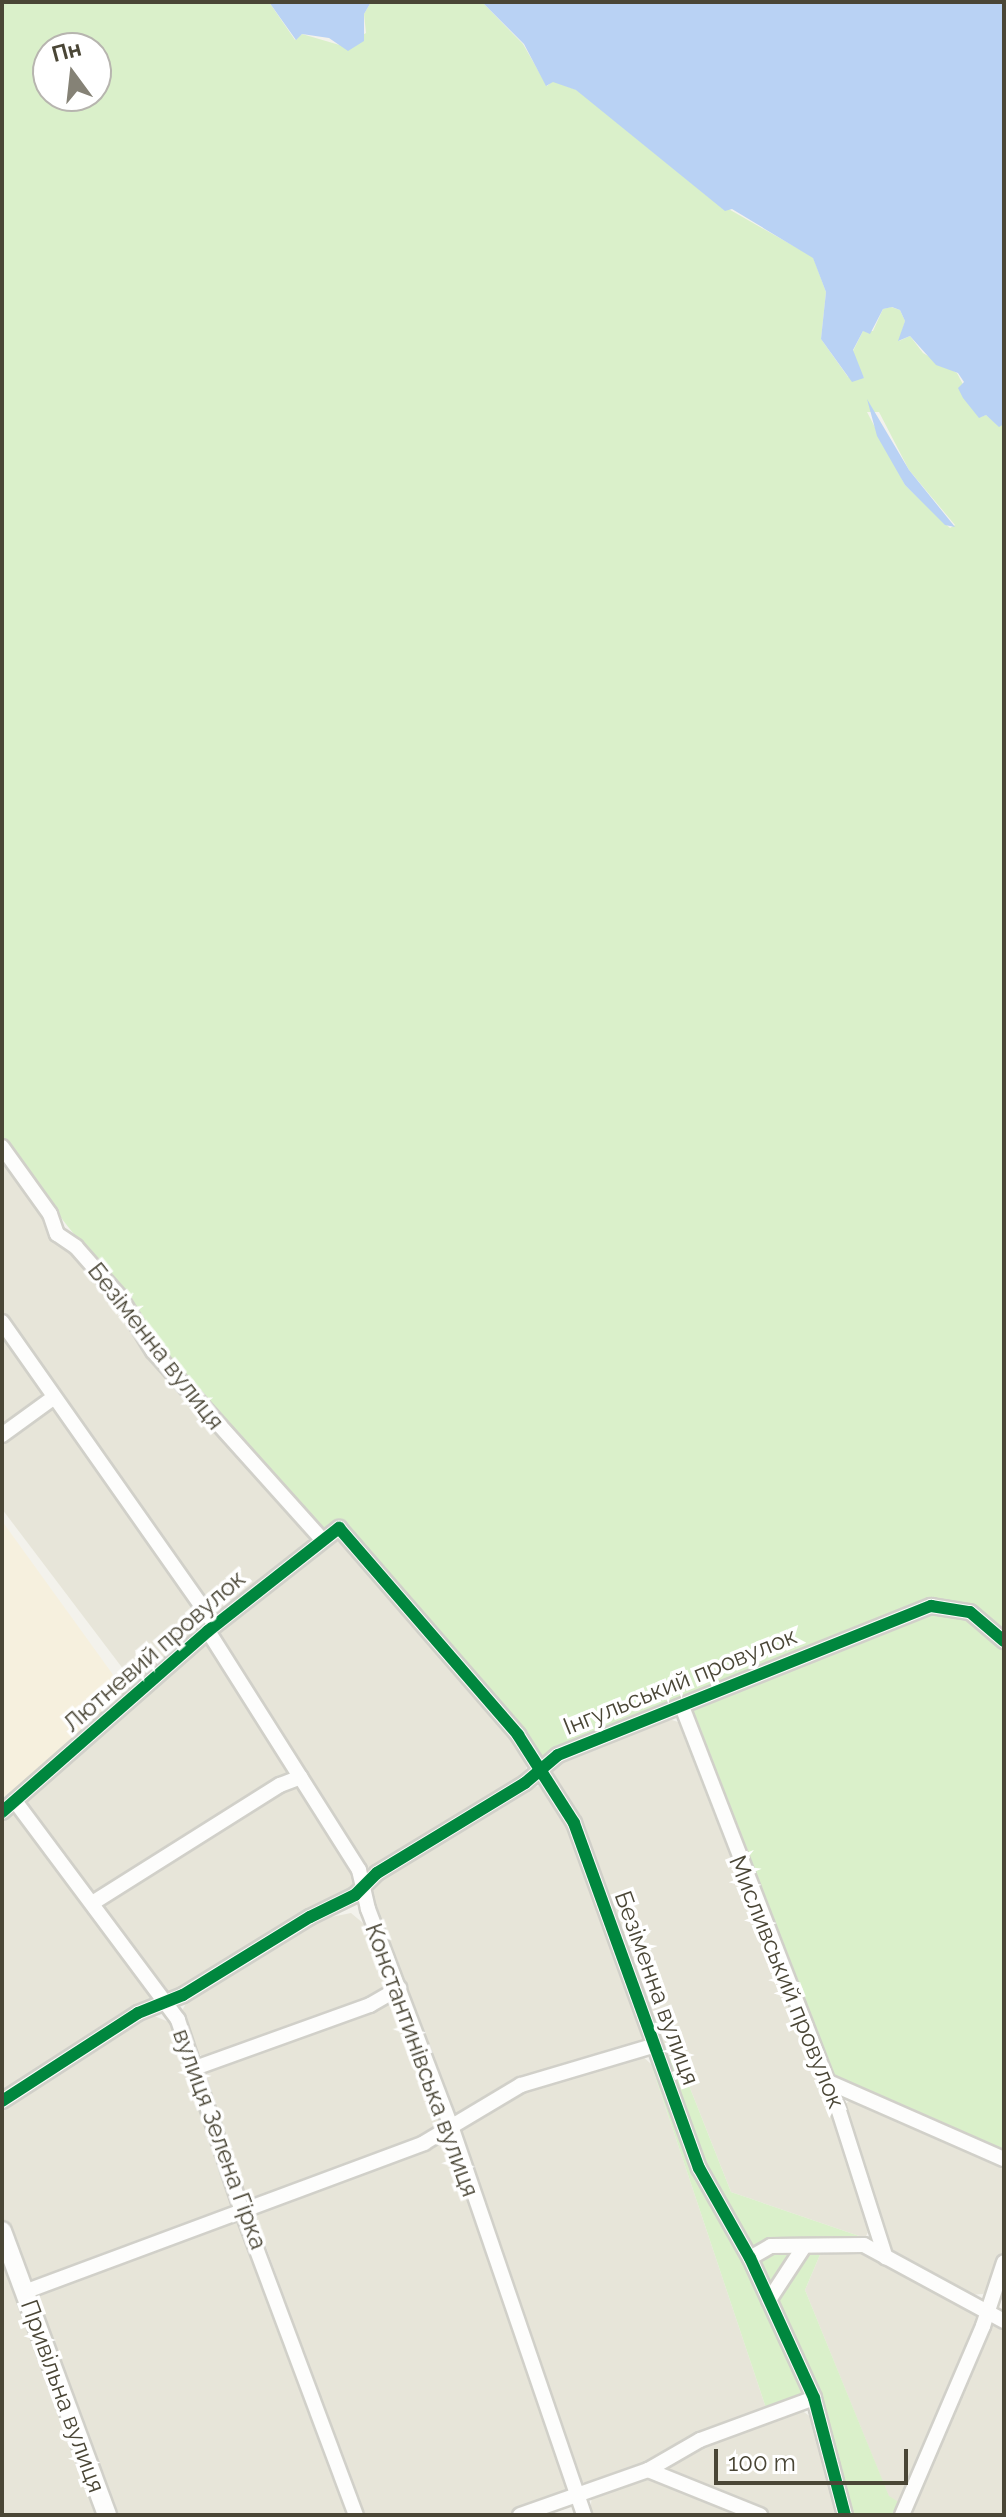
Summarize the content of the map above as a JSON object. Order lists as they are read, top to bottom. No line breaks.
{"streets":{"street":["Безіменна вулиця","Лютневий провулок","Інгульський провулок","Мисливський провулок","Константинівська вулиця","вулиця Зелена Гірка","Привільна вулиця"]},"crossings":[["Безіменна вулиця","Лютневий провулок"],["Безіменна вулиця","Інгульський провулок"],["Лютневий провулок","Константинівська вулиця"],["Лютневий провулок","вулиця Зелена Гірка"],["Інгульський провулок","Мисливський провулок"],["Інгульський провулок","Константинівська вулиця"],["Інгульський провулок","вулиця Зелена Гірка"]],"scale_bar":"100 m","north":"top"}
